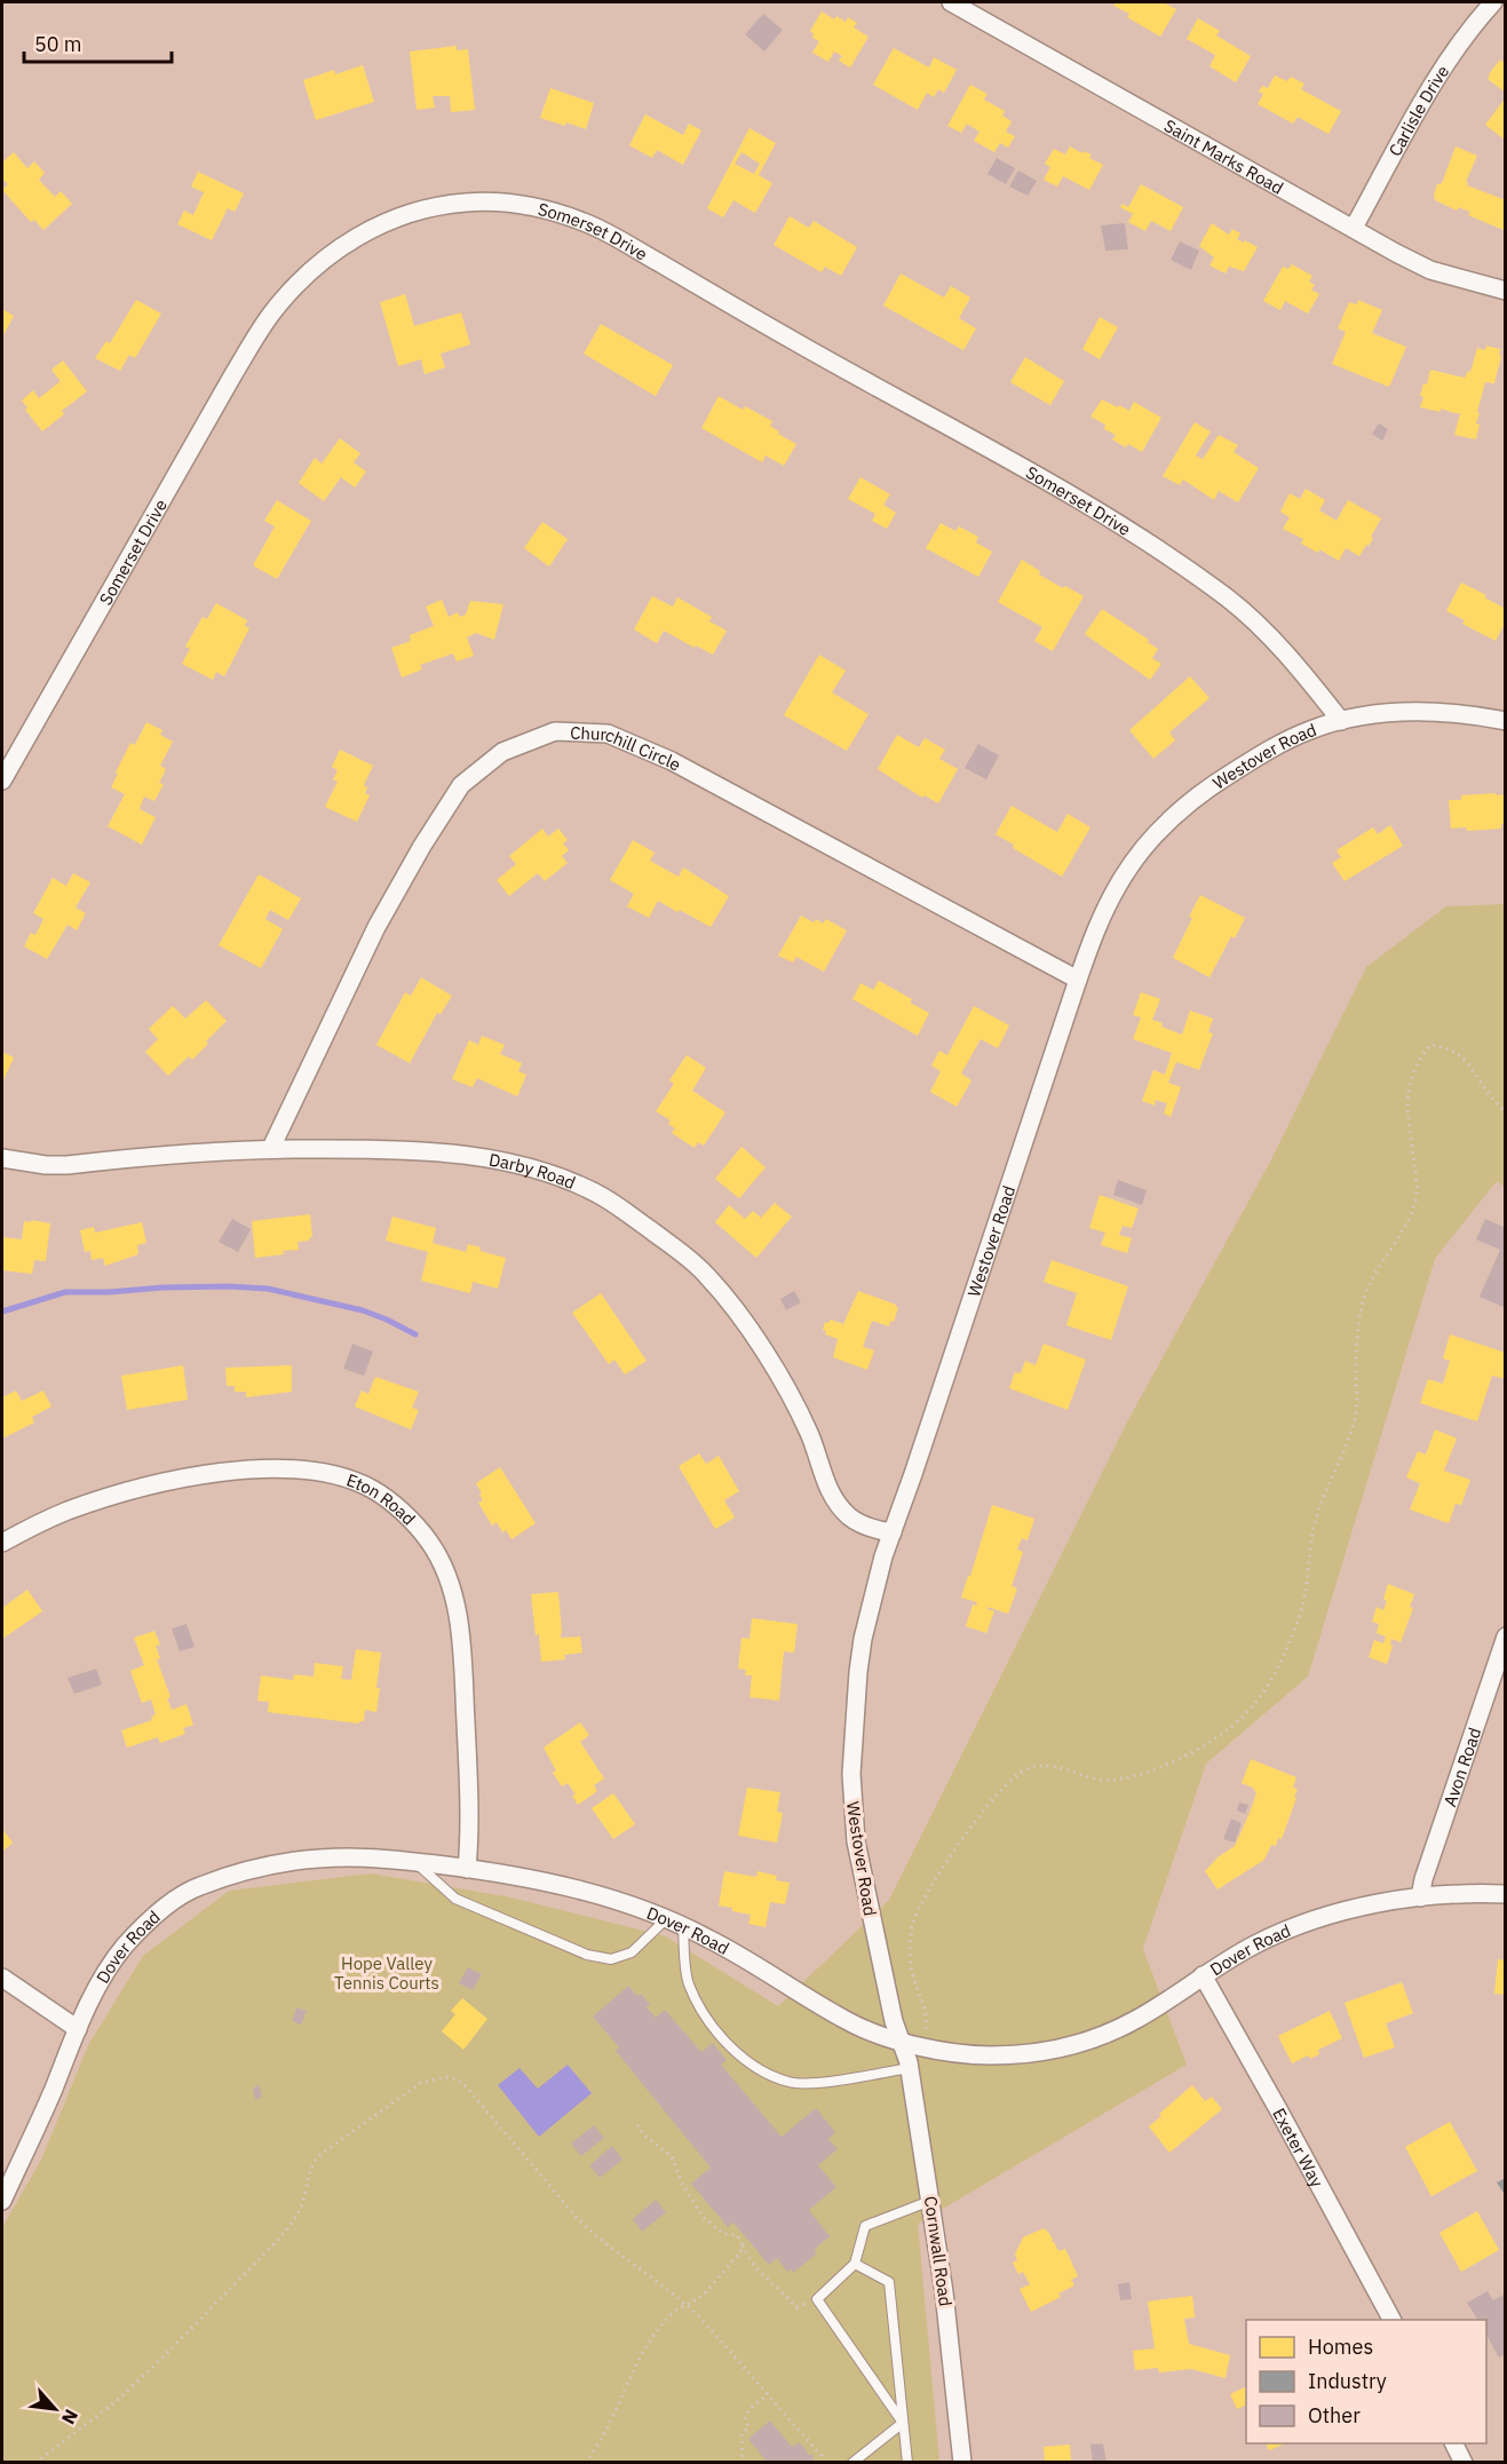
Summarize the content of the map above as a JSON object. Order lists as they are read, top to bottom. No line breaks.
{"streets":{"street":["Carlisle Drive","Saint Marks Road","Somerset Drive","Churchill Circle","Westover Road","Darby Road","Eton Road","Avon Road","Dover Road","Exeter Way","Cornwall Road"]},"crossings":[["Carlisle Drive","Saint Marks Road"],["Somerset Drive","Westover Road"],["Churchill Circle","Westover Road"],["Churchill Circle","Darby Road"],["Westover Road","Darby Road"],["Westover Road","Dover Road"],["Westover Road","Cornwall Road"],["Eton Road","Dover Road"],["Avon Road","Dover Road"],["Dover Road","Exeter Way"],["Dover Road","Cornwall Road"]],"parks":["Hope Valley Tennis Courts"],"legend":["Homes","Industry","Other"],"scale_bar":"50 m","north":"bottom right"}
